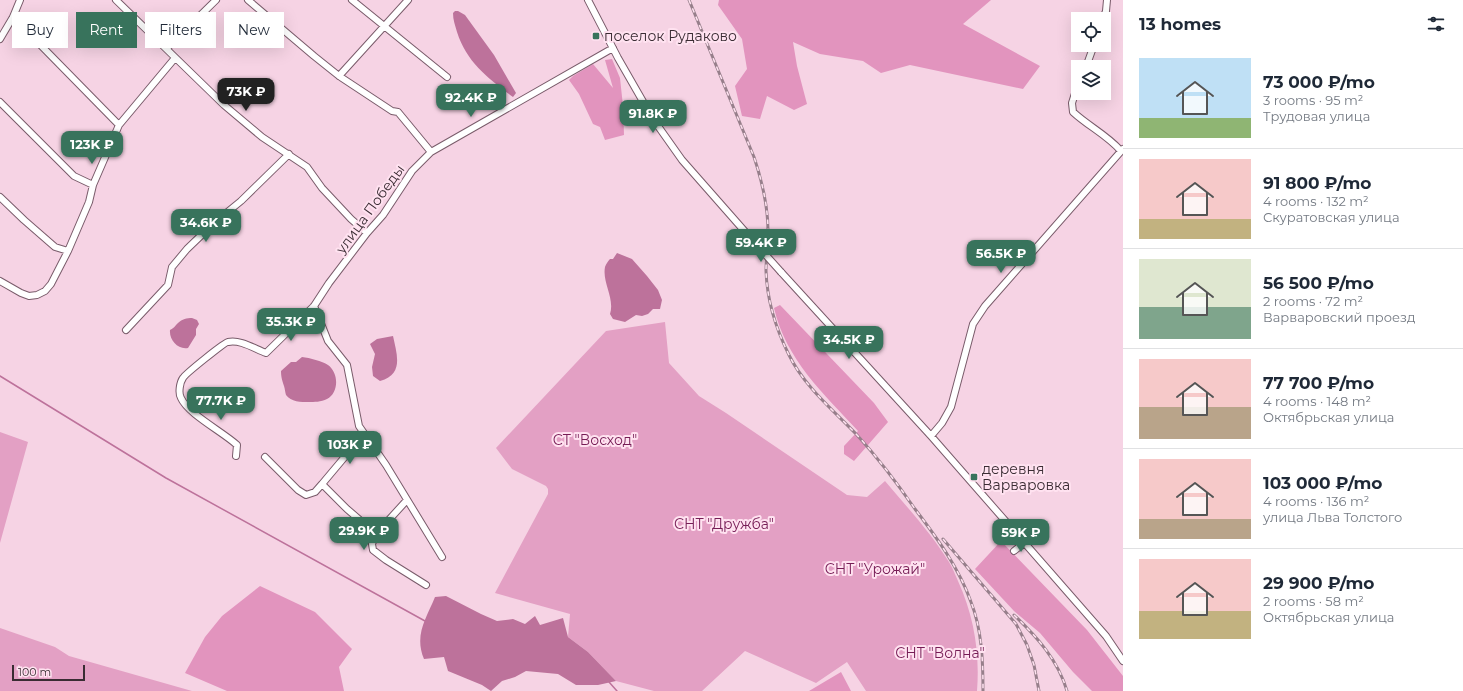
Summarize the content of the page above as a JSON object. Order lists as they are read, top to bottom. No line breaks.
{"streets":{"street":["улица Победы"]},"parks":["СТ \"Восход\"","СНТ \"Дружба\"","СНТ \"Урожай\"","СНТ \"Волна\""],"places":{"transit":["поселок Рудаково","деревня Варваровка"]},"scale_bar":"100 m","page":{"heading":"13 homes","chip":["Buy","Rent","Filters","New"],"list":[{"name":"73 000 ₽/mo","note":"3 rooms · 95 m² · Трудовая улица"},{"name":"91 800 ₽/mo","note":"4 rooms · 132 m² · Скуратовская улица"},{"name":"56 500 ₽/mo","note":"2 rooms · 72 m² · Варваровский проезд"},{"name":"77 700 ₽/mo","note":"4 rooms · 148 m² · Октябрьская улица"},{"name":"103 000 ₽/mo","note":"4 rooms · 136 m² · улица Льва Толстого"},{"name":"29 900 ₽/mo","note":"2 rooms · 58 m² · Октябрьская улица"}],"price":["73K ₽","92.4K ₽","91.8K ₽","123K ₽","34.6K ₽","59.4K ₽","56.5K ₽","35.3K ₽","34.5K ₽","77.7K ₽","103K ₽","29.9K ₽","59K ₽"],"scale":"100 m"}}
